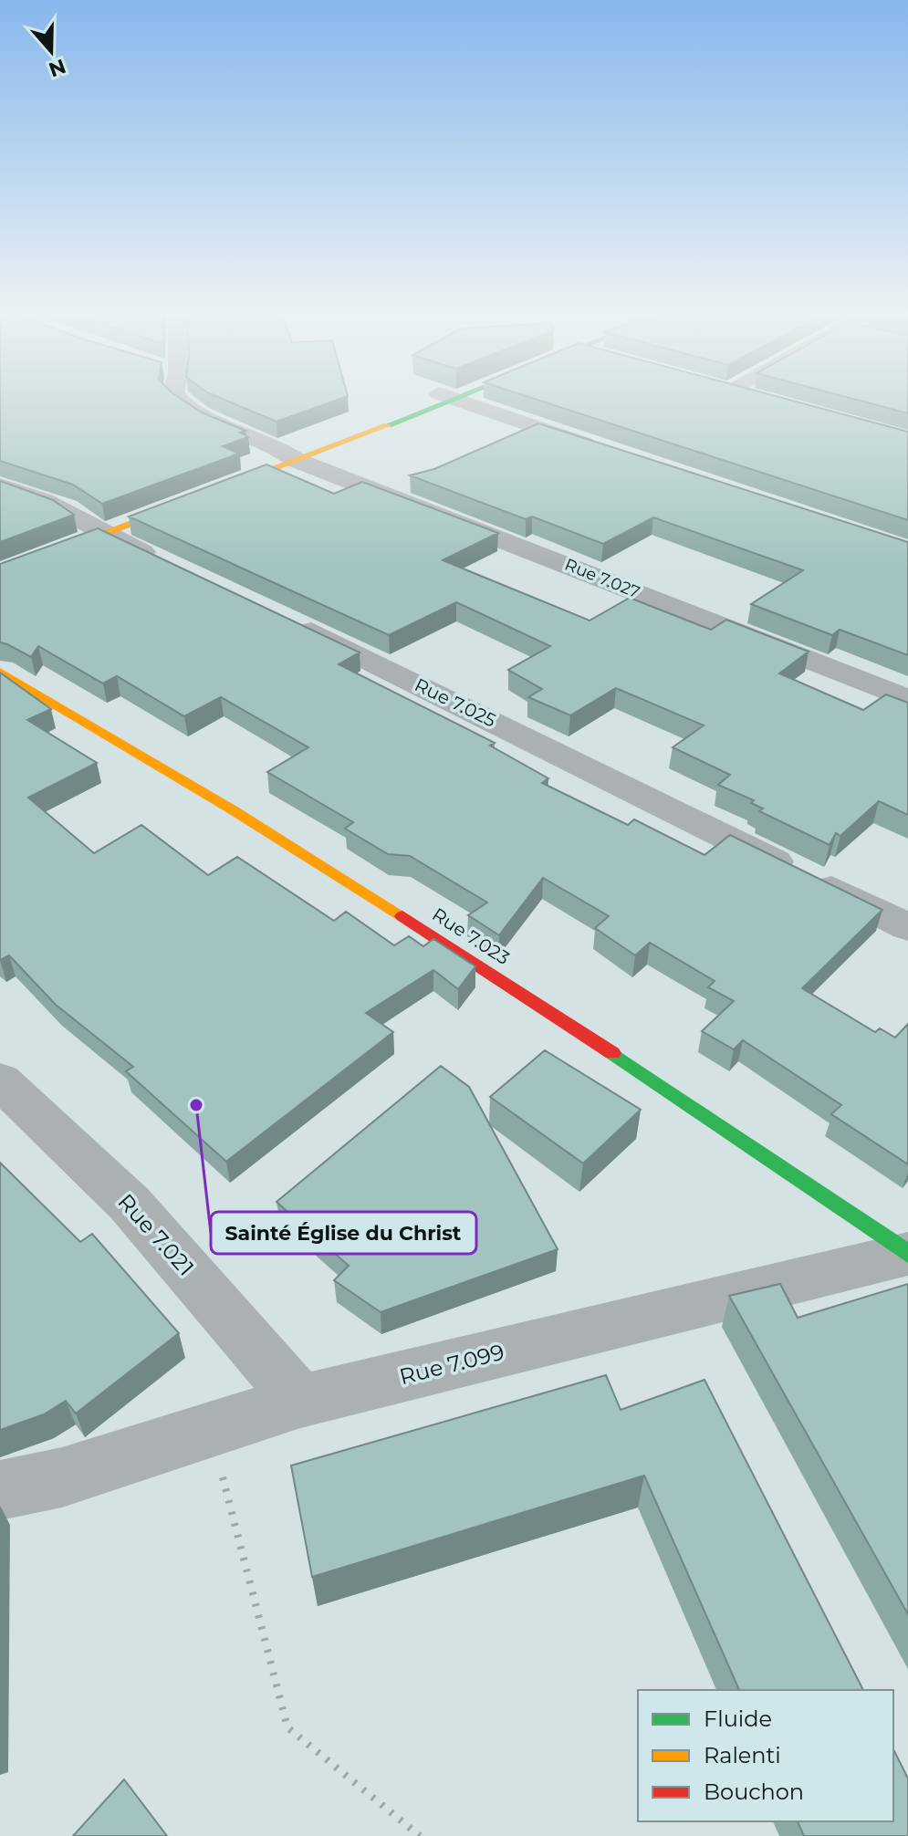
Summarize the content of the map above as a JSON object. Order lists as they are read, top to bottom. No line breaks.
{"streets":{"main road":["Rue 7.023"],"street":["Rue 7.027","Rue 7.025","Rue 7.021","Rue 7.099"]},"crossings":[["Rue 7.023","Rue 7.099"],["Rue 7.021","Rue 7.099"]],"places":["Sainté Église du Christ"],"legend":["Fluide","Ralenti","Bouchon"],"north":"bottom"}
